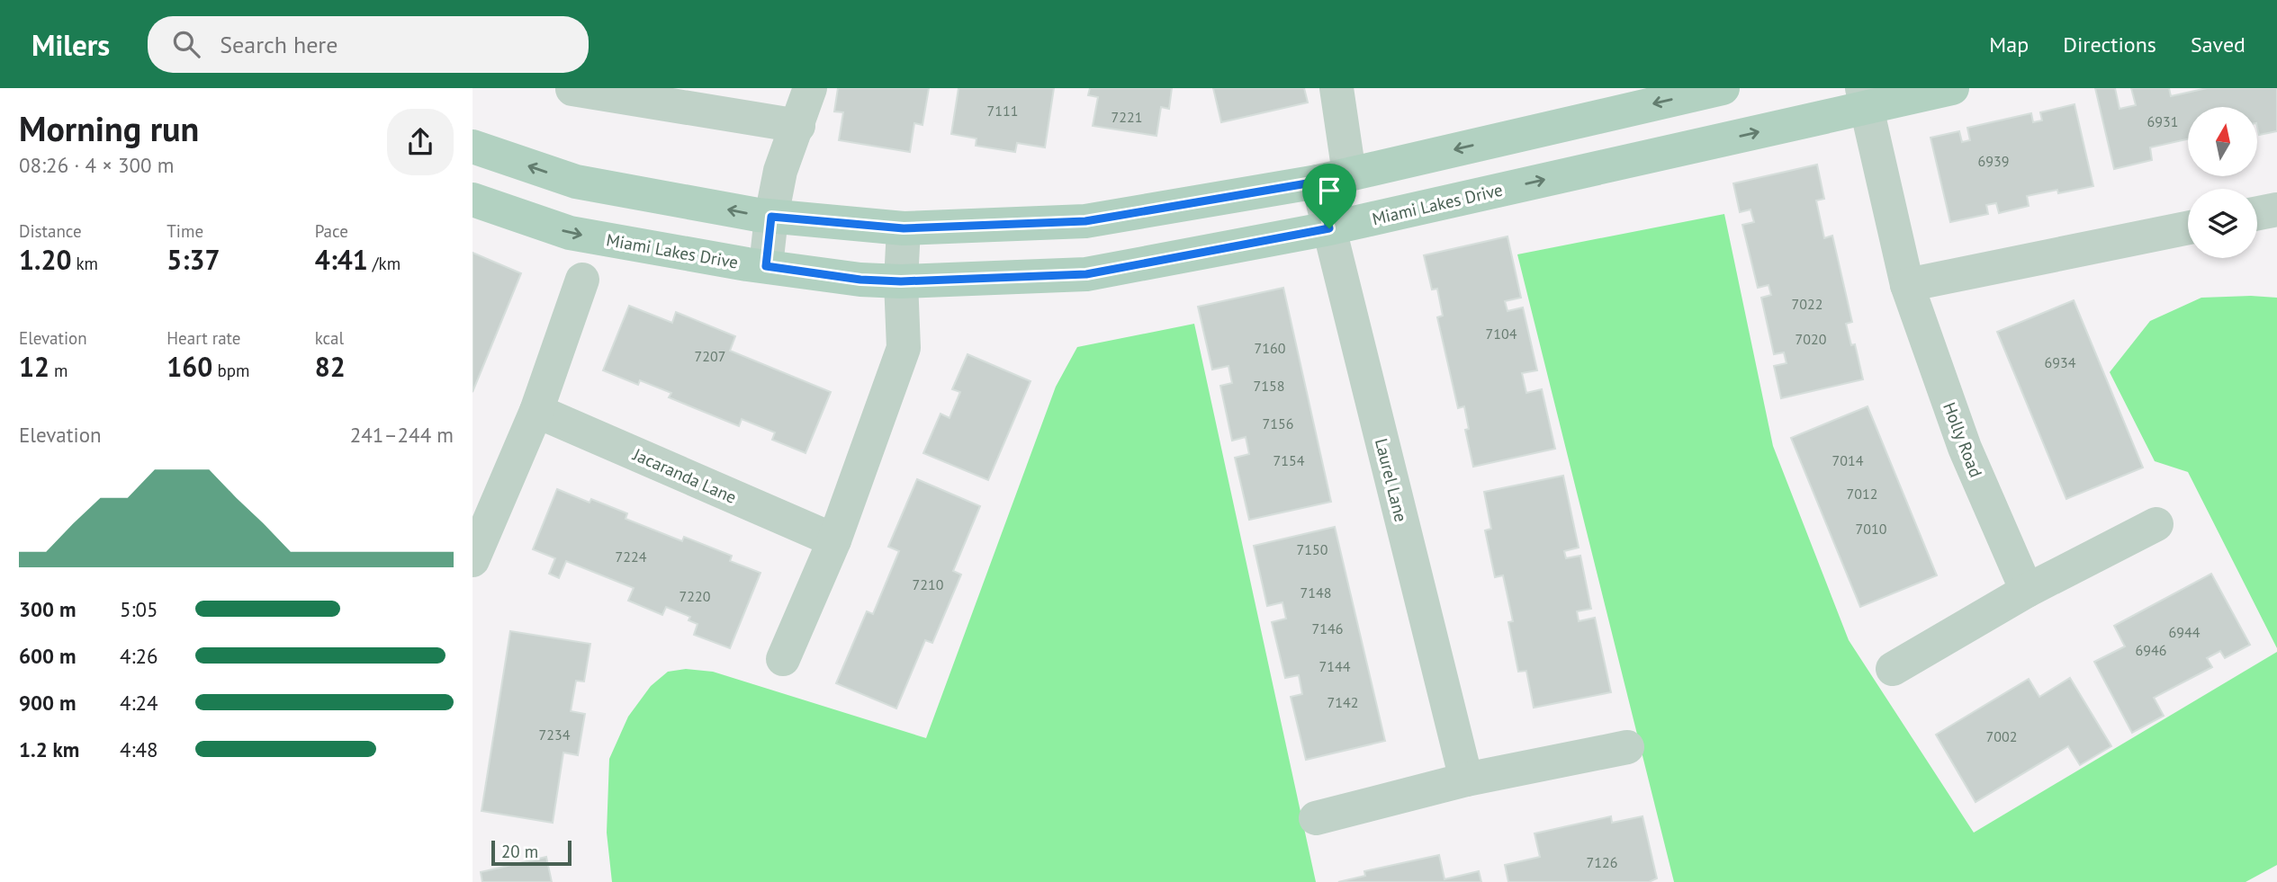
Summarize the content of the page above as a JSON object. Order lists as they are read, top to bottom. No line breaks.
{"streets":{"main road":["Miami Lakes Drive"],"street":["Holly Road","Jacaranda Lane","Laurel Lane"]},"crossings":[["Miami Lakes Drive","Holly Road"],["Miami Lakes Drive","Laurel Lane"]],"house_numbers":["7111","7221","6931","6939","7022","7104","7020","7160","7207","6934","7158","7156","7154","7014","7012","7010","7150","7224","7210","7148","7220","7146","6944","6946","7144","7142","7234","7002","7126"],"scale_bar":"20 m","north":"top","page":{"header":"Milers","search":"Search here","nav":["Map","Directions","Saved"],"heading":["Morning run","08:26 · 4 × 300 m"],"stats":[["Distance","1.20 km"],["Time","5:37"],["Pace","4:41 /km"],["Elevation","12 m"],["Heart rate","160 bpm"],["kcal","82"]],"chart":["Elevation","241–244 m"],"list":[{"name":"300 m","note":"5:05"},{"name":"600 m","note":"4:26"},{"name":"900 m","note":"4:24"},{"name":"1.2 km","note":"4:48"}],"scale":"20 m"}}
